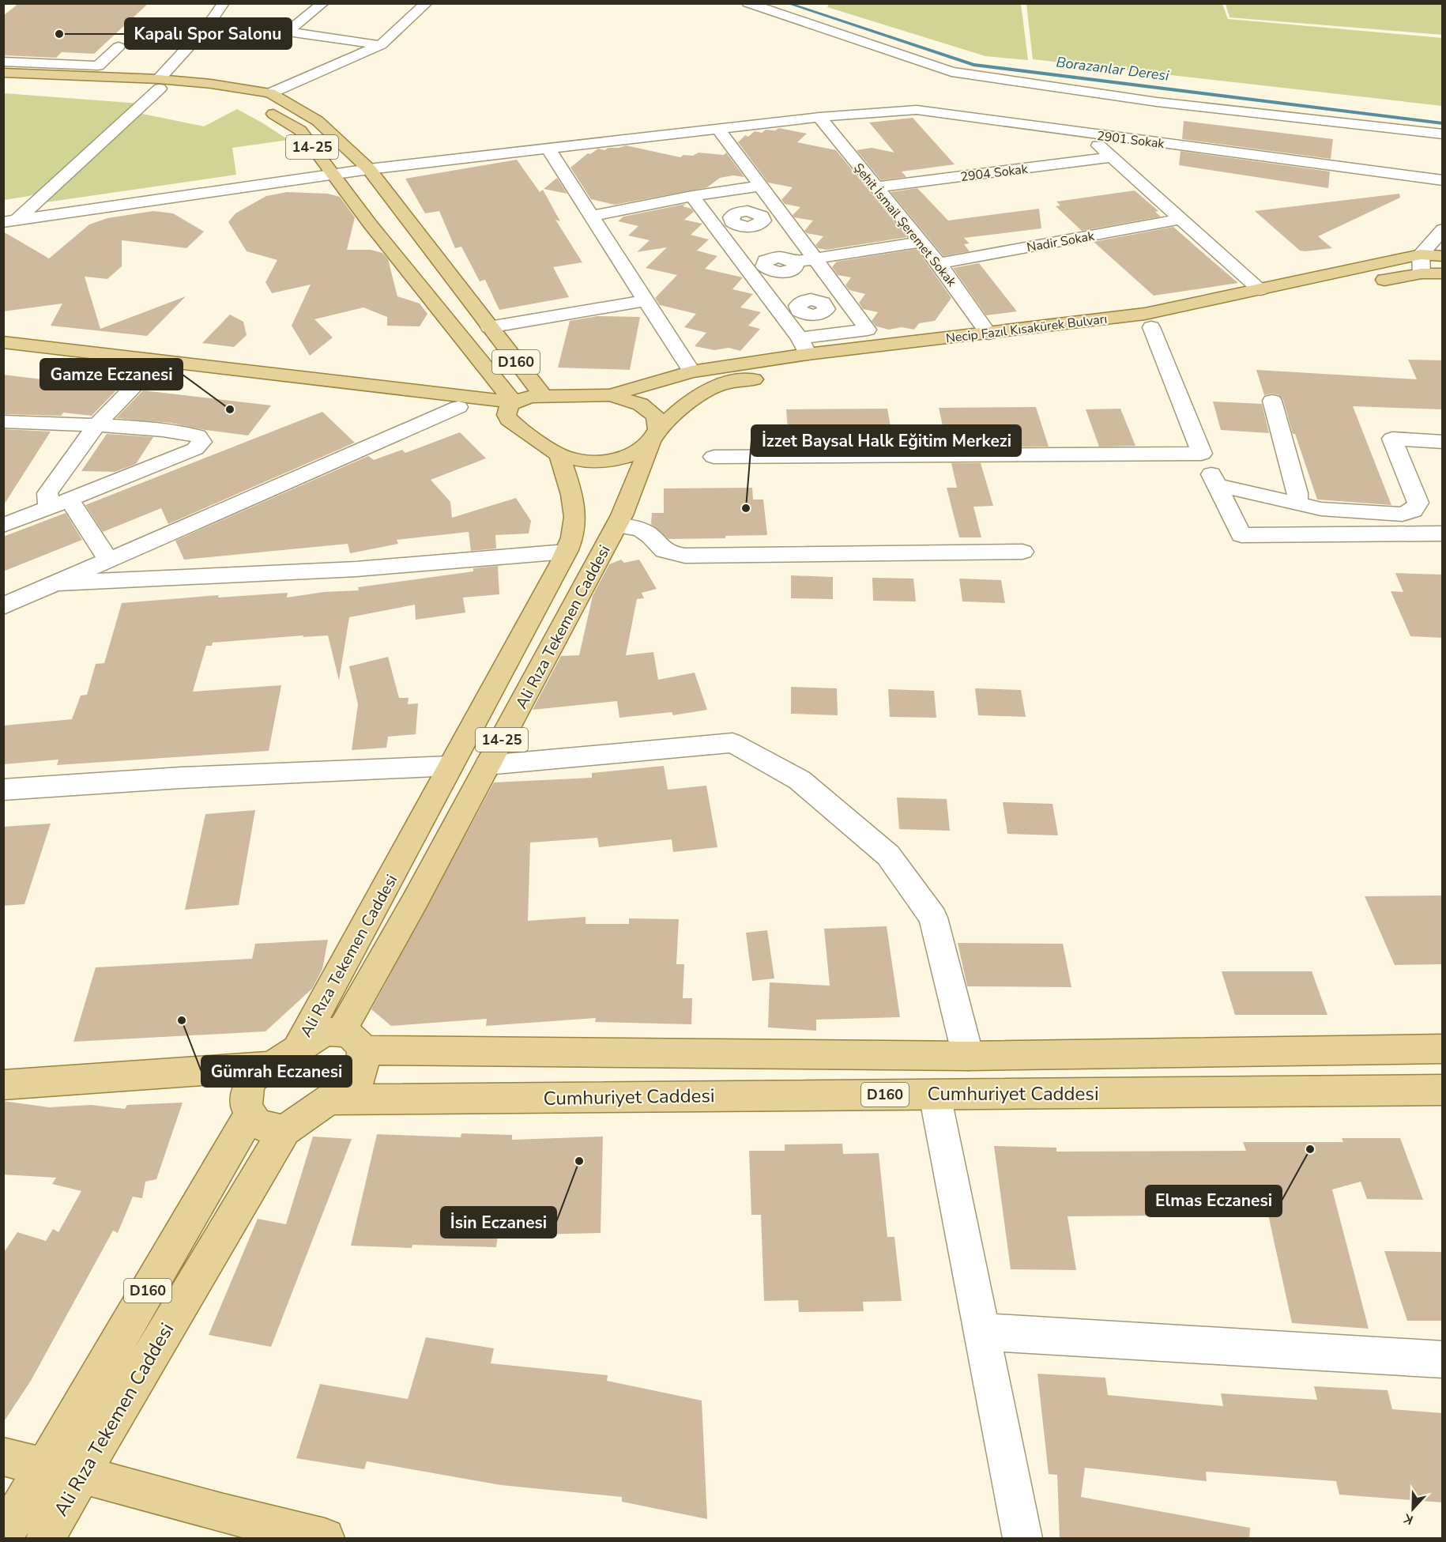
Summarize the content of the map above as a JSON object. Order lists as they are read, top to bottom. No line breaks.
{"streets":{"main road":["14-25","Necip Fazıl Kısakürek Bulvarı","D160","Ali Rıza Tekemen Caddesi","Cumhuriyet Caddesi"],"street":["2901 Sokak","2904 Sokak","Şehit İsmail Şeremet Sokak","Nadir Sokak"]},"crossings":[["2901 Sokak","14-25"],["2901 Sokak","Şehit İsmail Şeremet Sokak"],["14-25","D160"],["14-25","Ali Rıza Tekemen Caddesi"],["2904 Sokak","Şehit İsmail Şeremet Sokak"],["Şehit İsmail Şeremet Sokak","Nadir Sokak"],["Şehit İsmail Şeremet Sokak","Necip Fazıl Kısakürek Bulvarı"]],"water":["Borazanlar Deresi"],"places":["Kapalı Spor Salonu","Gamze Eczanesi","İzzet Baysal Halk Eğitim Merkezi","Gümrah Eczanesi","Elmas Eczanesi","İsin Eczanesi"],"north":"bottom"}
